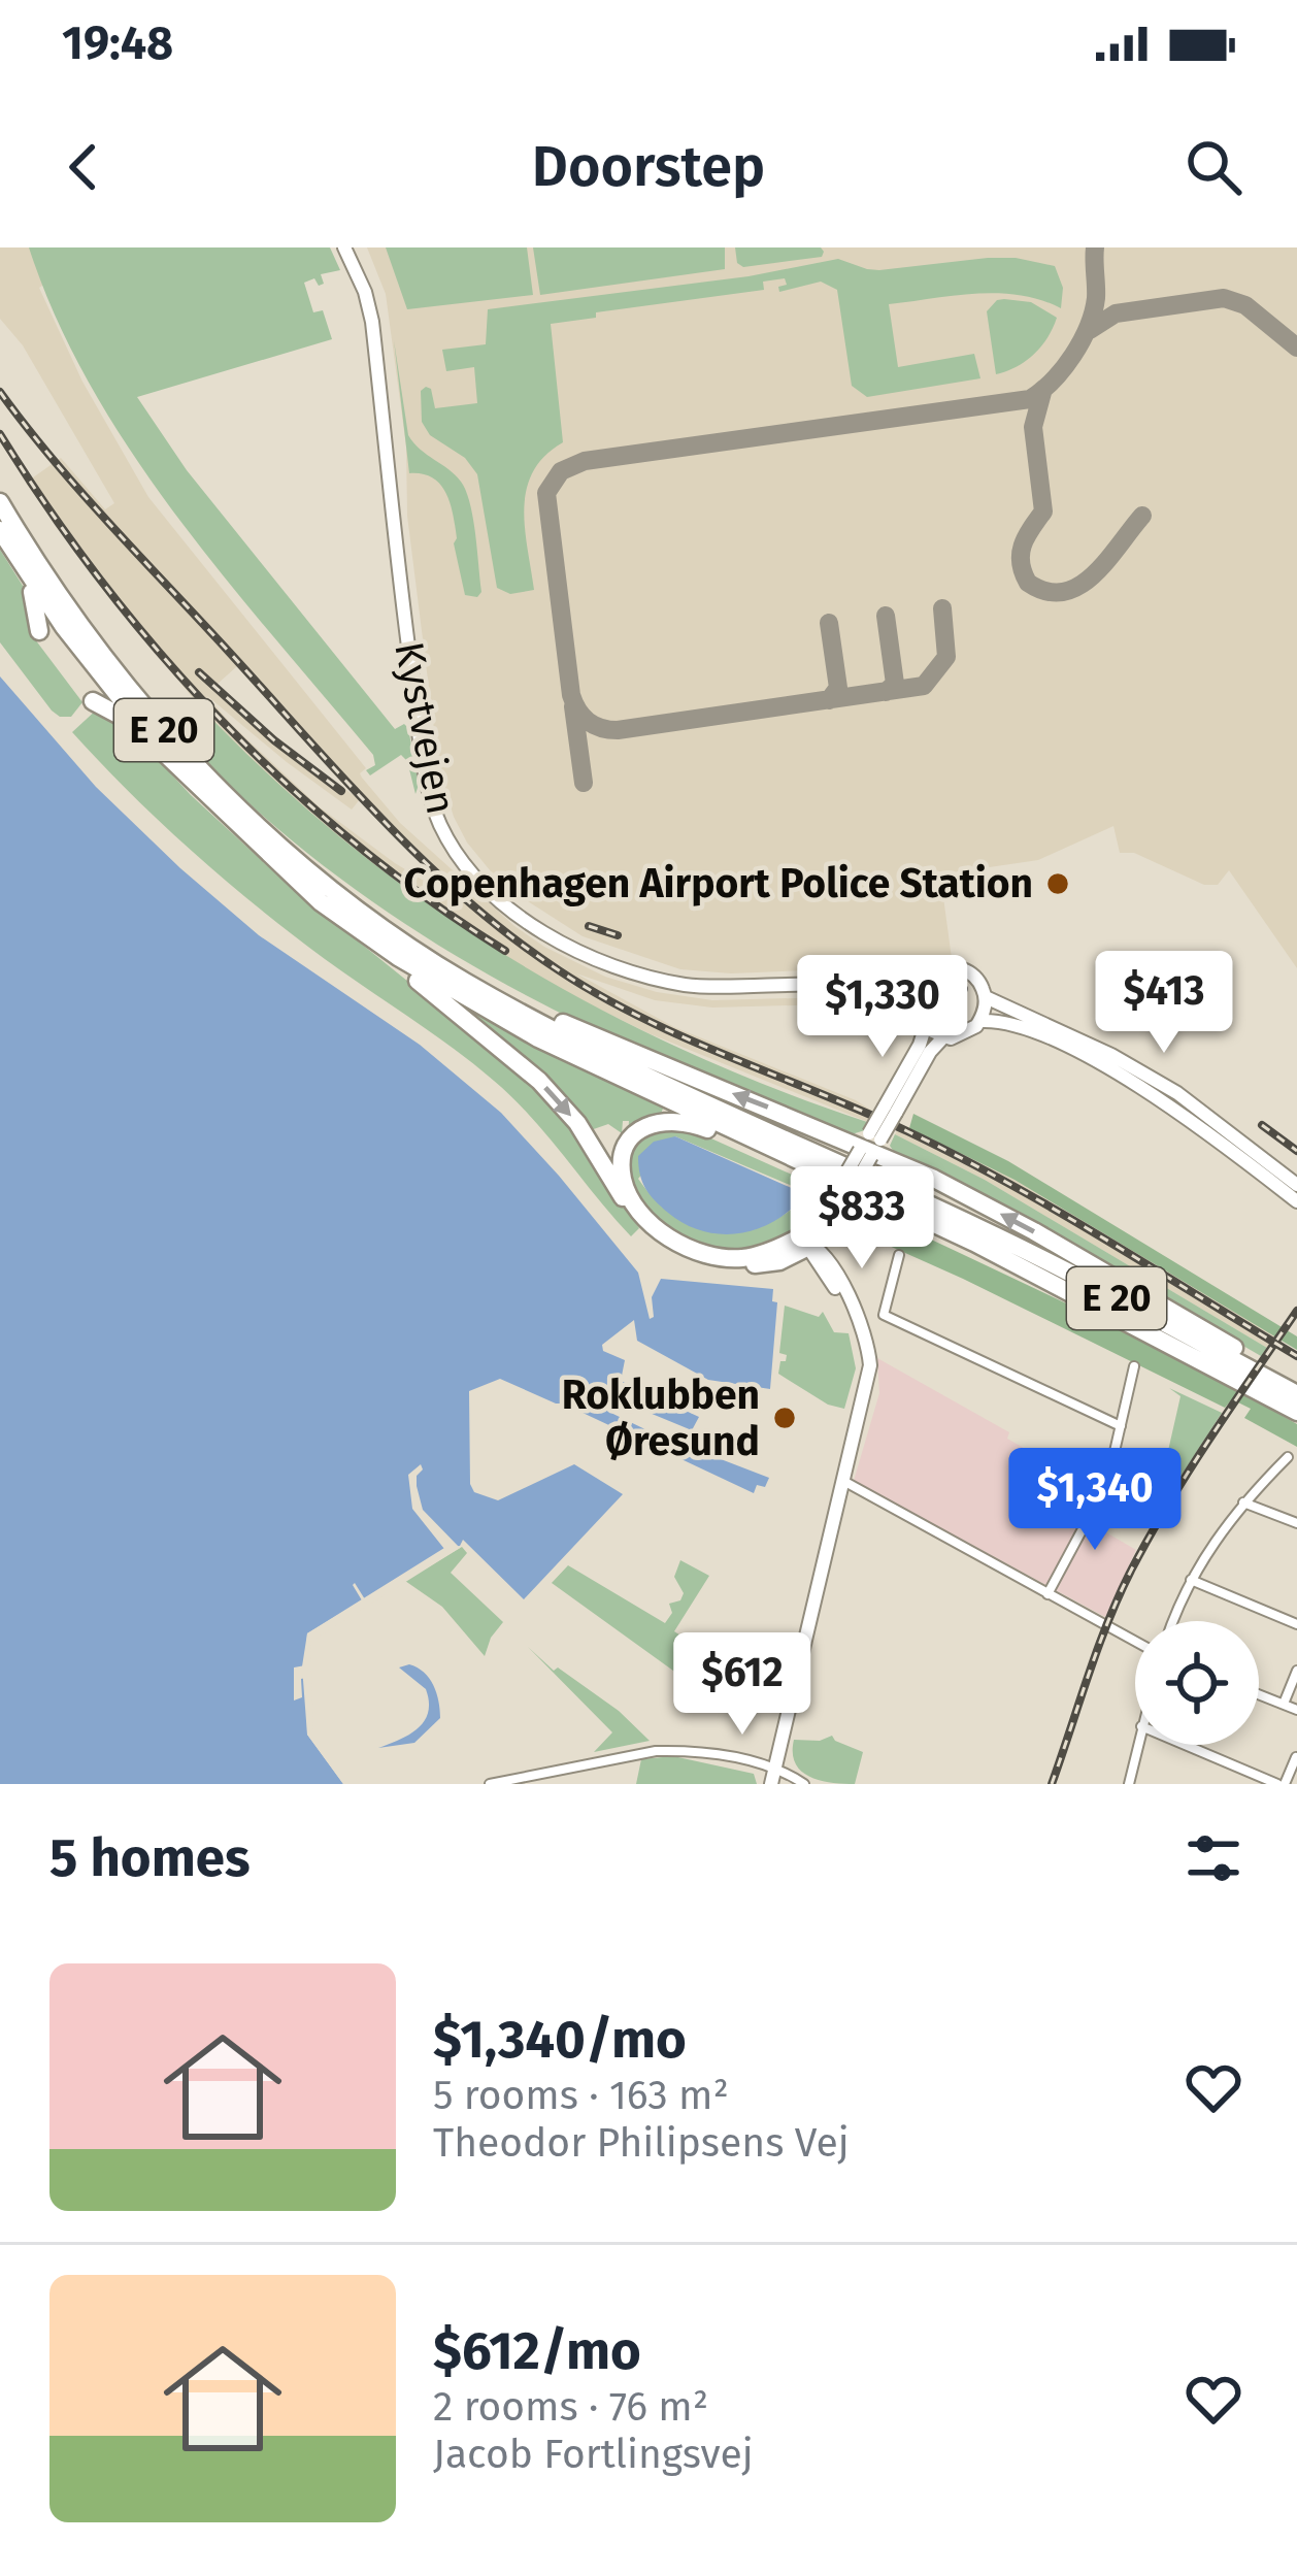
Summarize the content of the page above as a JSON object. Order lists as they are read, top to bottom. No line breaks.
{"streets":{"highway":["E 20"],"street":["Kystvejen"]},"places":["Copenhagen Airport Police Station","Roklubben Øresund"],"page":{"status":"19:48","header":"Doorstep","price":["$413","$1,330","$833","$1,340","$612"],"heading":"5 homes","list":[{"name":"$1,340/mo","note":"5 rooms · 163 m² · Theodor Philipsens Vej"},{"name":"$612/mo","note":"2 rooms · 76 m² · Jacob Fortlingsvej"}]}}
